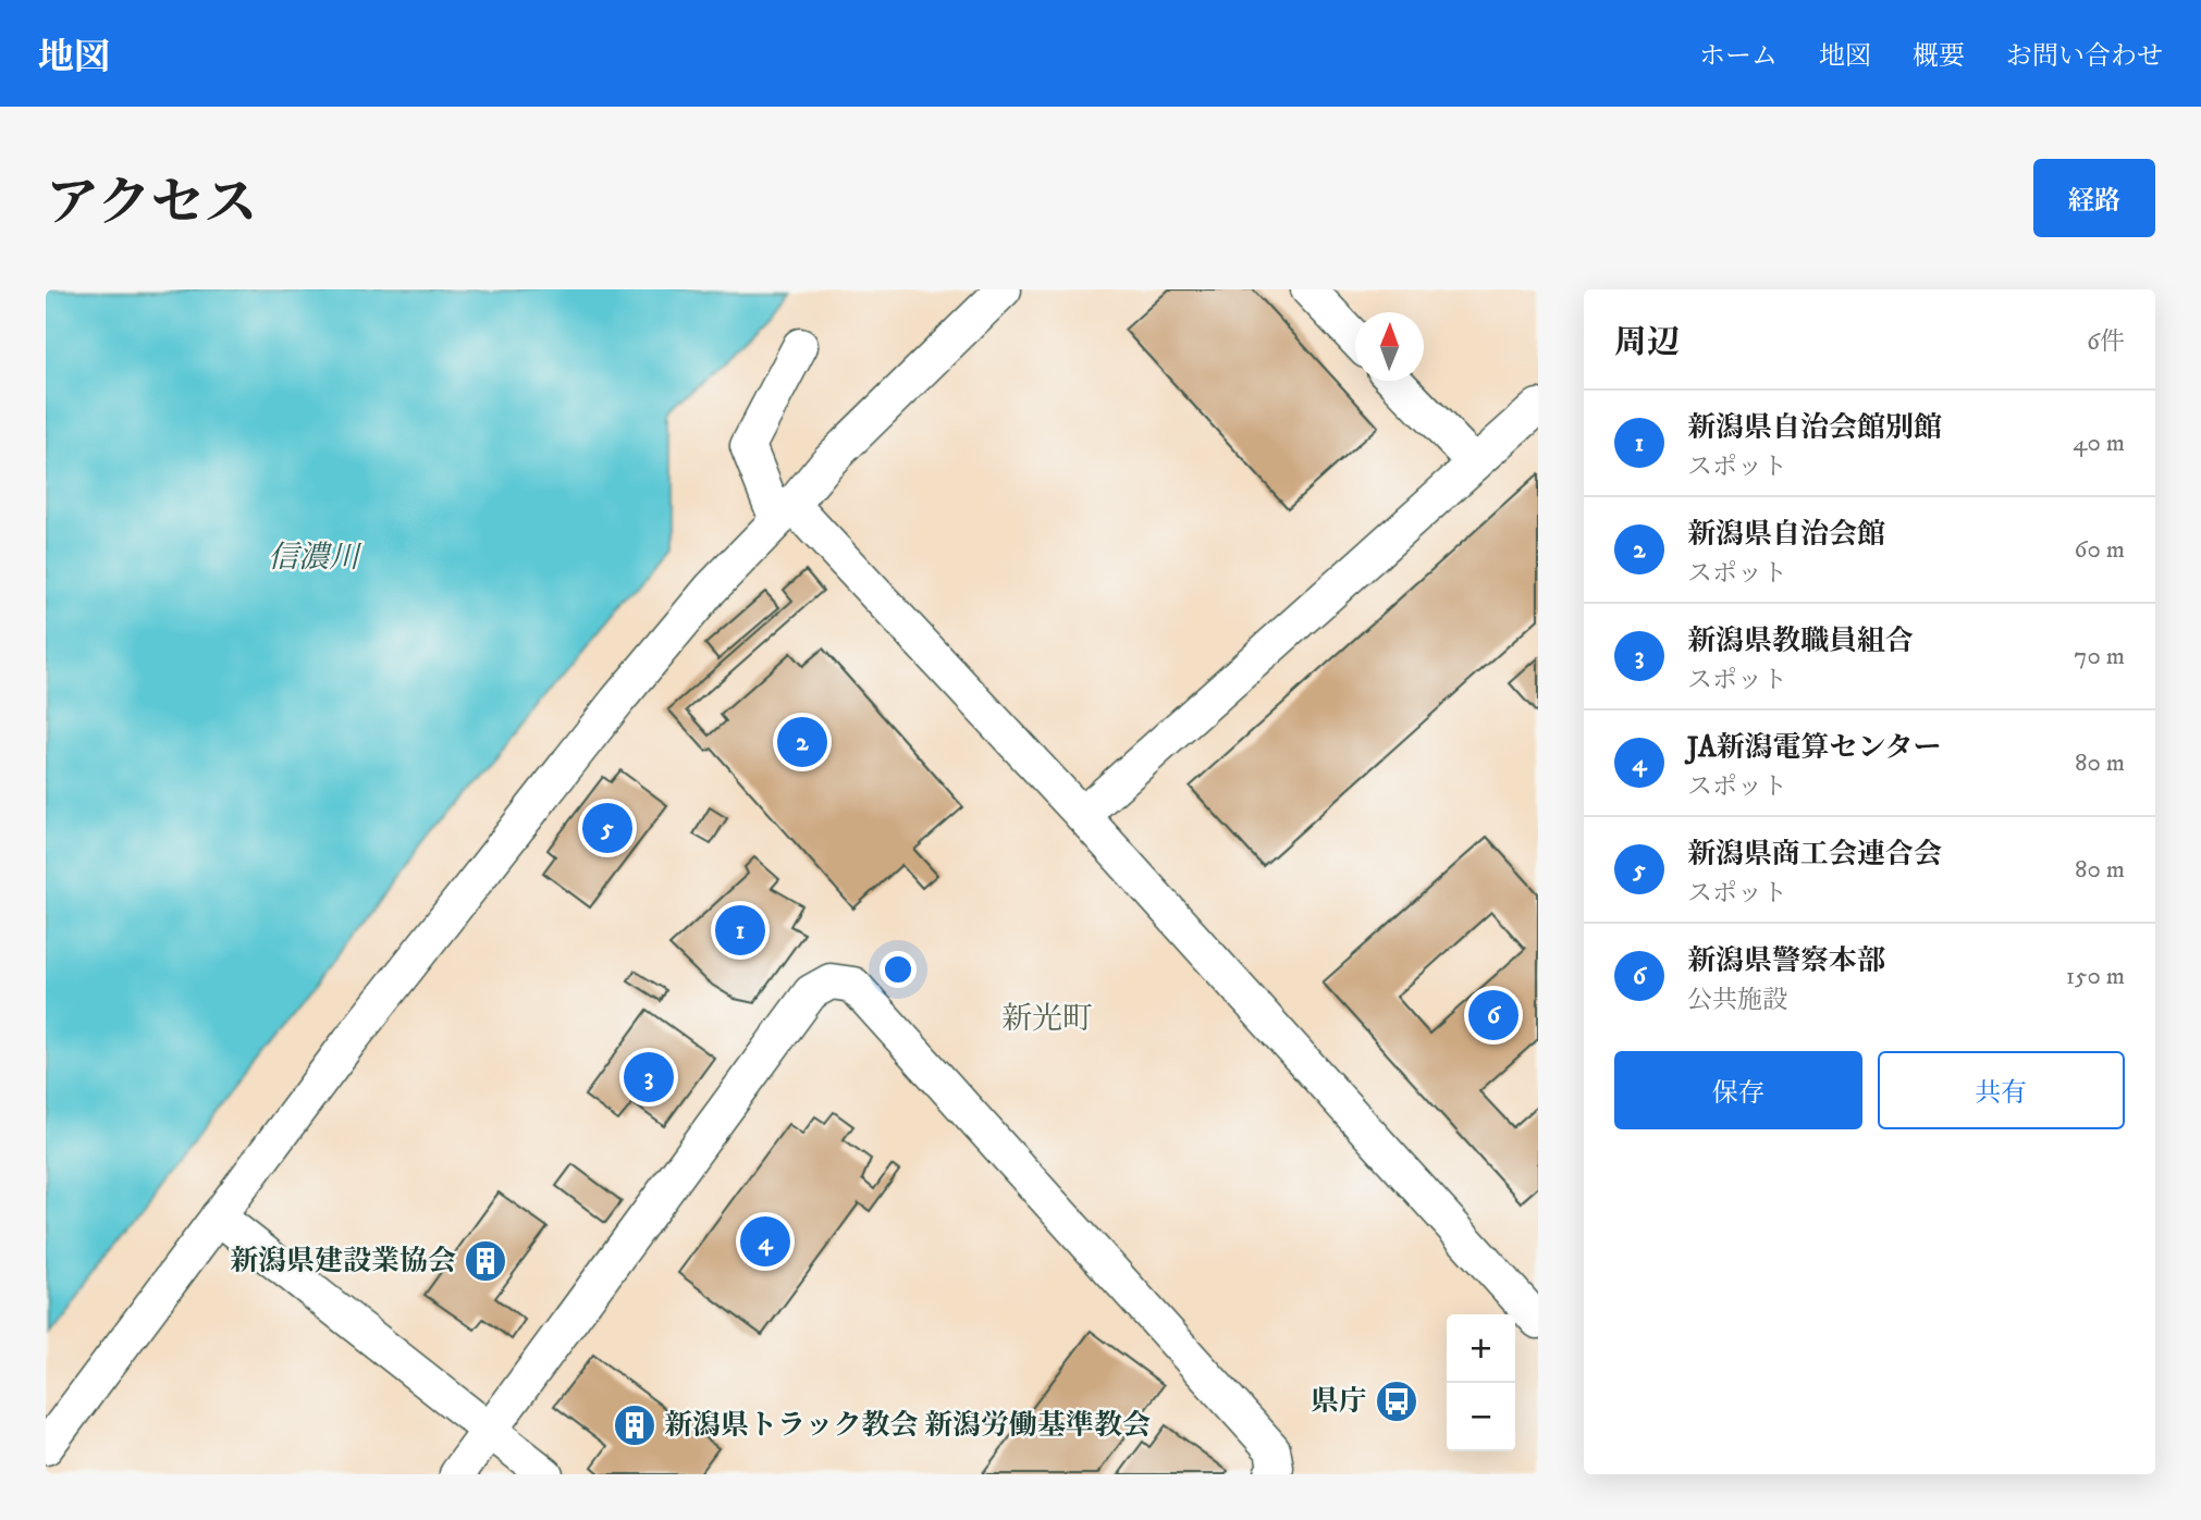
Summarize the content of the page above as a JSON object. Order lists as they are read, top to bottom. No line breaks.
{"districts":["新光町"],"water":["信濃川"],"places":{"building":["新潟県建設業協会","新潟県トラック教会 新潟労働基準教会"],"bus stop":["県庁"]},"north":"top","page":{"header":"地図","nav":["ホーム","地図","概要","お問い合わせ"],"title":"アクセス","buttons":["経路",["保存","共有"]],"heading":["周辺","6件"],"list":[{"mark":"1","name":"新潟県自治会館別館","note":"スポット","value":"40 m"},{"mark":"2","name":"新潟県自治会館","note":"スポット","value":"60 m"},{"mark":"3","name":"新潟県教職員組合","note":"スポット","value":"70 m"},{"mark":"4","name":"JA新潟電算センター","note":"スポット","value":"80 m"},{"mark":"5","name":"新潟県商工会連合会","note":"スポット","value":"80 m"},{"mark":"6","name":"新潟県警察本部","note":"公共施設","value":"150 m"}],"pins":["2","5","1","6","3","4"],"map_buttons":["+","−"]}}
